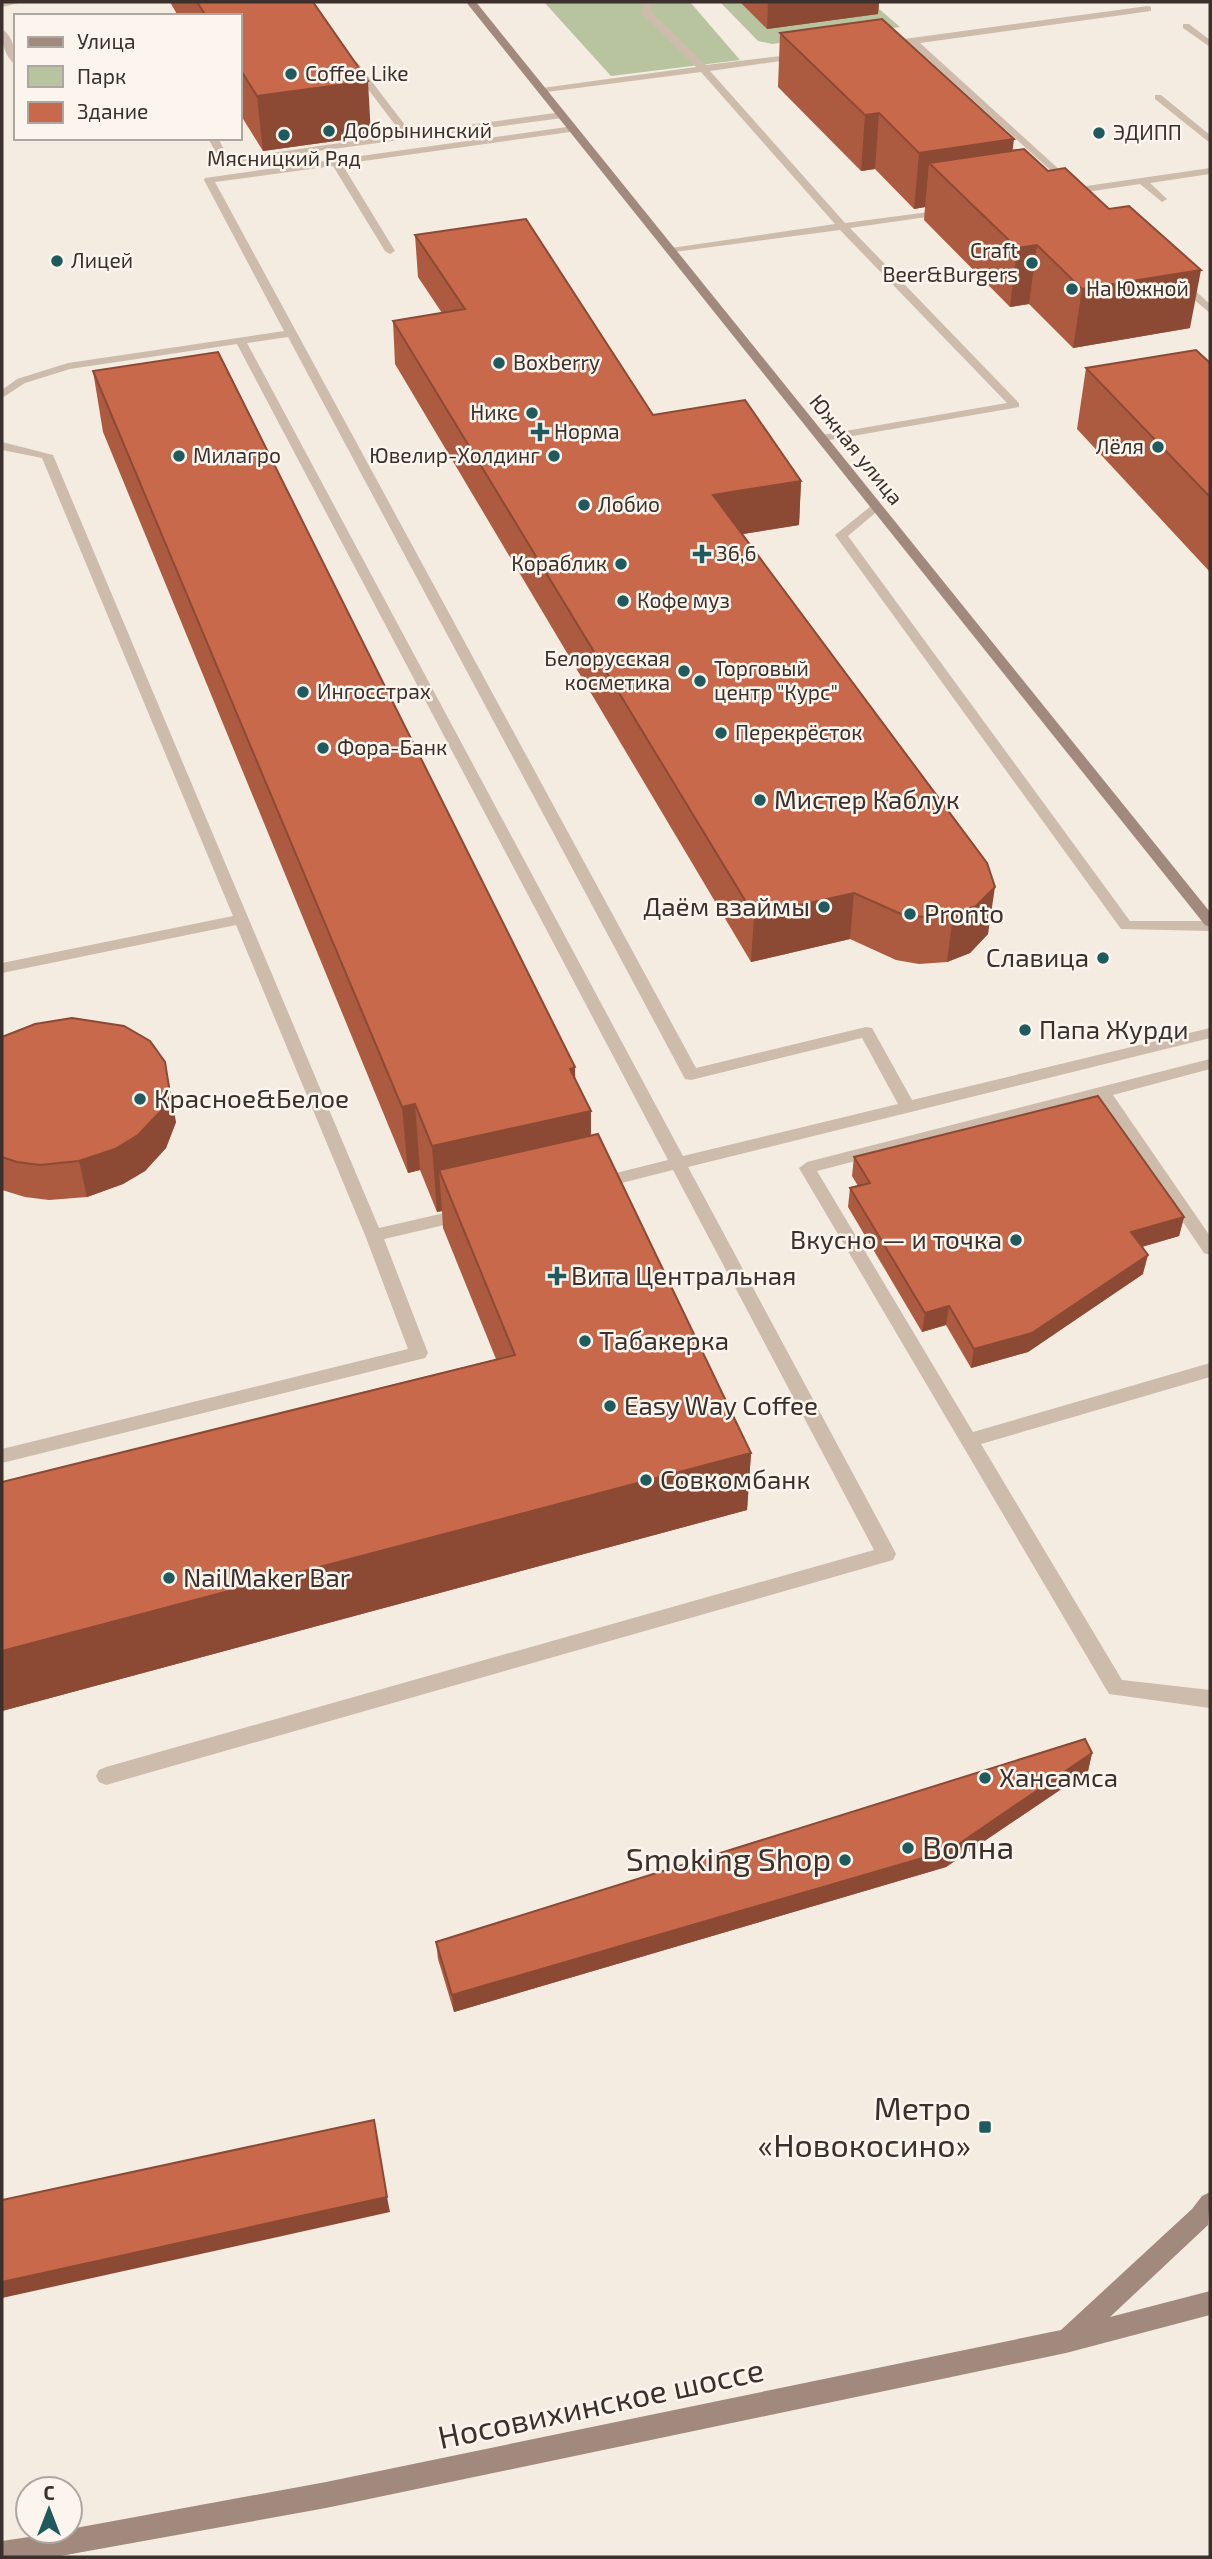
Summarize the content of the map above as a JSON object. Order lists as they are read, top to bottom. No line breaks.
{"streets":{"street":["Южная улица","Носовихинское шоссе"]},"places":{"other":["Coffee Like","Добрынинский","ЭДИПП","Мясницкий Ряд","Лицей","Craft Beer&Burgers","На Южной","Boxberry","Никс","Лёля","Милагро","Ювелир-Холдинг","Лобио","Кораблик","Кофе муз","Белорусская косметика","Торговый центр \"Курс\"","Ингосстрах","Перекрёсток","Фора-Банк","Мистер Каблук","Даём взаймы","Pronto","Славица","Папа Журди","Красное&Белое","Вкусно — и точка","Табакерка","Easy Way Coffee","Совкомбанк","NailMaker Bar","Хансамса","Волна","Smoking Shop"],"health":["Норма","36,6","Вита Центральная"],"transit":["Метро «Новокосино»"]},"legend":["Улица","Парк","Здание"],"north":"top"}
